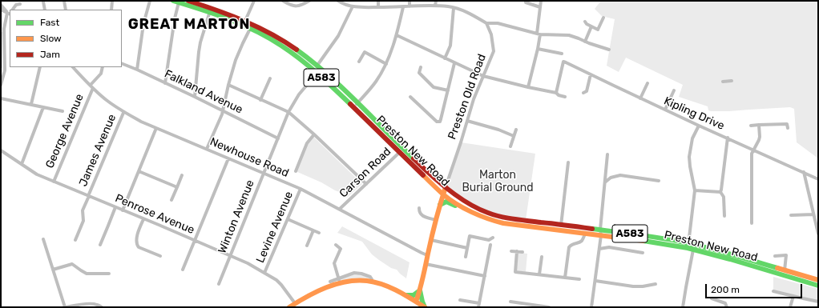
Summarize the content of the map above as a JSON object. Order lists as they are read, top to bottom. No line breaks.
{"streets":{"main road":["A583","Preston New Road"],"street":["Falkland Avenue","Preston Old Road","Kipling Drive","George Avenue","James Avenue","Newhouse Road","Carson Road","Penrose Avenue","Winton Avenue","Levine Avenue"]},"crossings":[["A583","Preston New Road"],["Falkland Avenue","Winton Avenue"],["Preston Old Road","Preston New Road"],["George Avenue","Newhouse Road"],["George Avenue","Penrose Avenue"],["James Avenue","Newhouse Road"],["James Avenue","Penrose Avenue"],["Preston New Road","Carson Road"],["Preston New Road","Winton Avenue"],["Newhouse Road","Carson Road"],["Newhouse Road","Winton Avenue"],["Newhouse Road","Levine Avenue"],["Penrose Avenue","Winton Avenue"],["Penrose Avenue","Levine Avenue"]],"districts":["GREAT MARTON"],"parks":["Marton Burial Ground"],"legend":["Fast","Slow","Jam"],"scale_bar":"200 m"}
